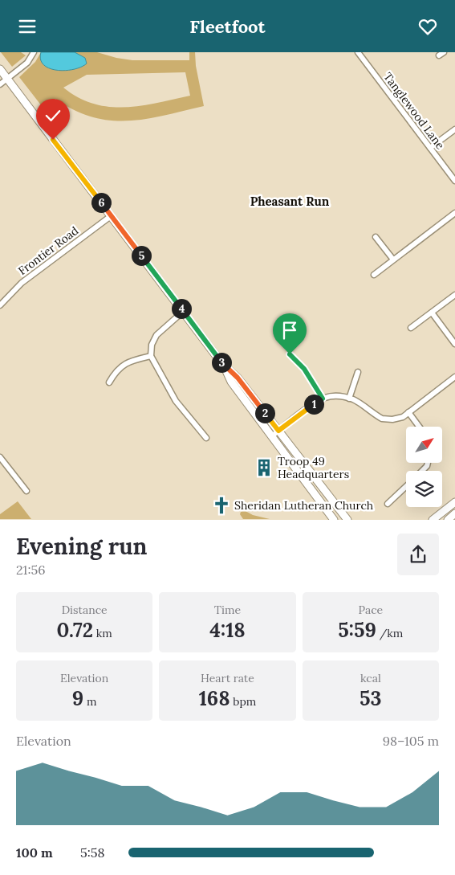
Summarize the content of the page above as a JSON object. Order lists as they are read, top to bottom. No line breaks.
{"streets":{"street":["Tanglewood Lane","Frontier Road"]},"districts":["Pheasant Run"],"places":{"building":["Troop 49 Headquarters"],"church":["Sheridan Lutheran Church"]},"north":"top right","page":{"header":"Fleetfoot","pins":["6","5","4","3","1","2"],"heading":["Evening run","21:56"],"stats":[["Distance","0.72 km"],["Time","4:18"],["Pace","5:59 /km"],["Elevation","9 m"],["Heart rate","168 bpm"],["kcal","53"]],"chart":["Elevation","98–105 m"],"list":[{"name":"100 m","note":"5:58"}]}}
